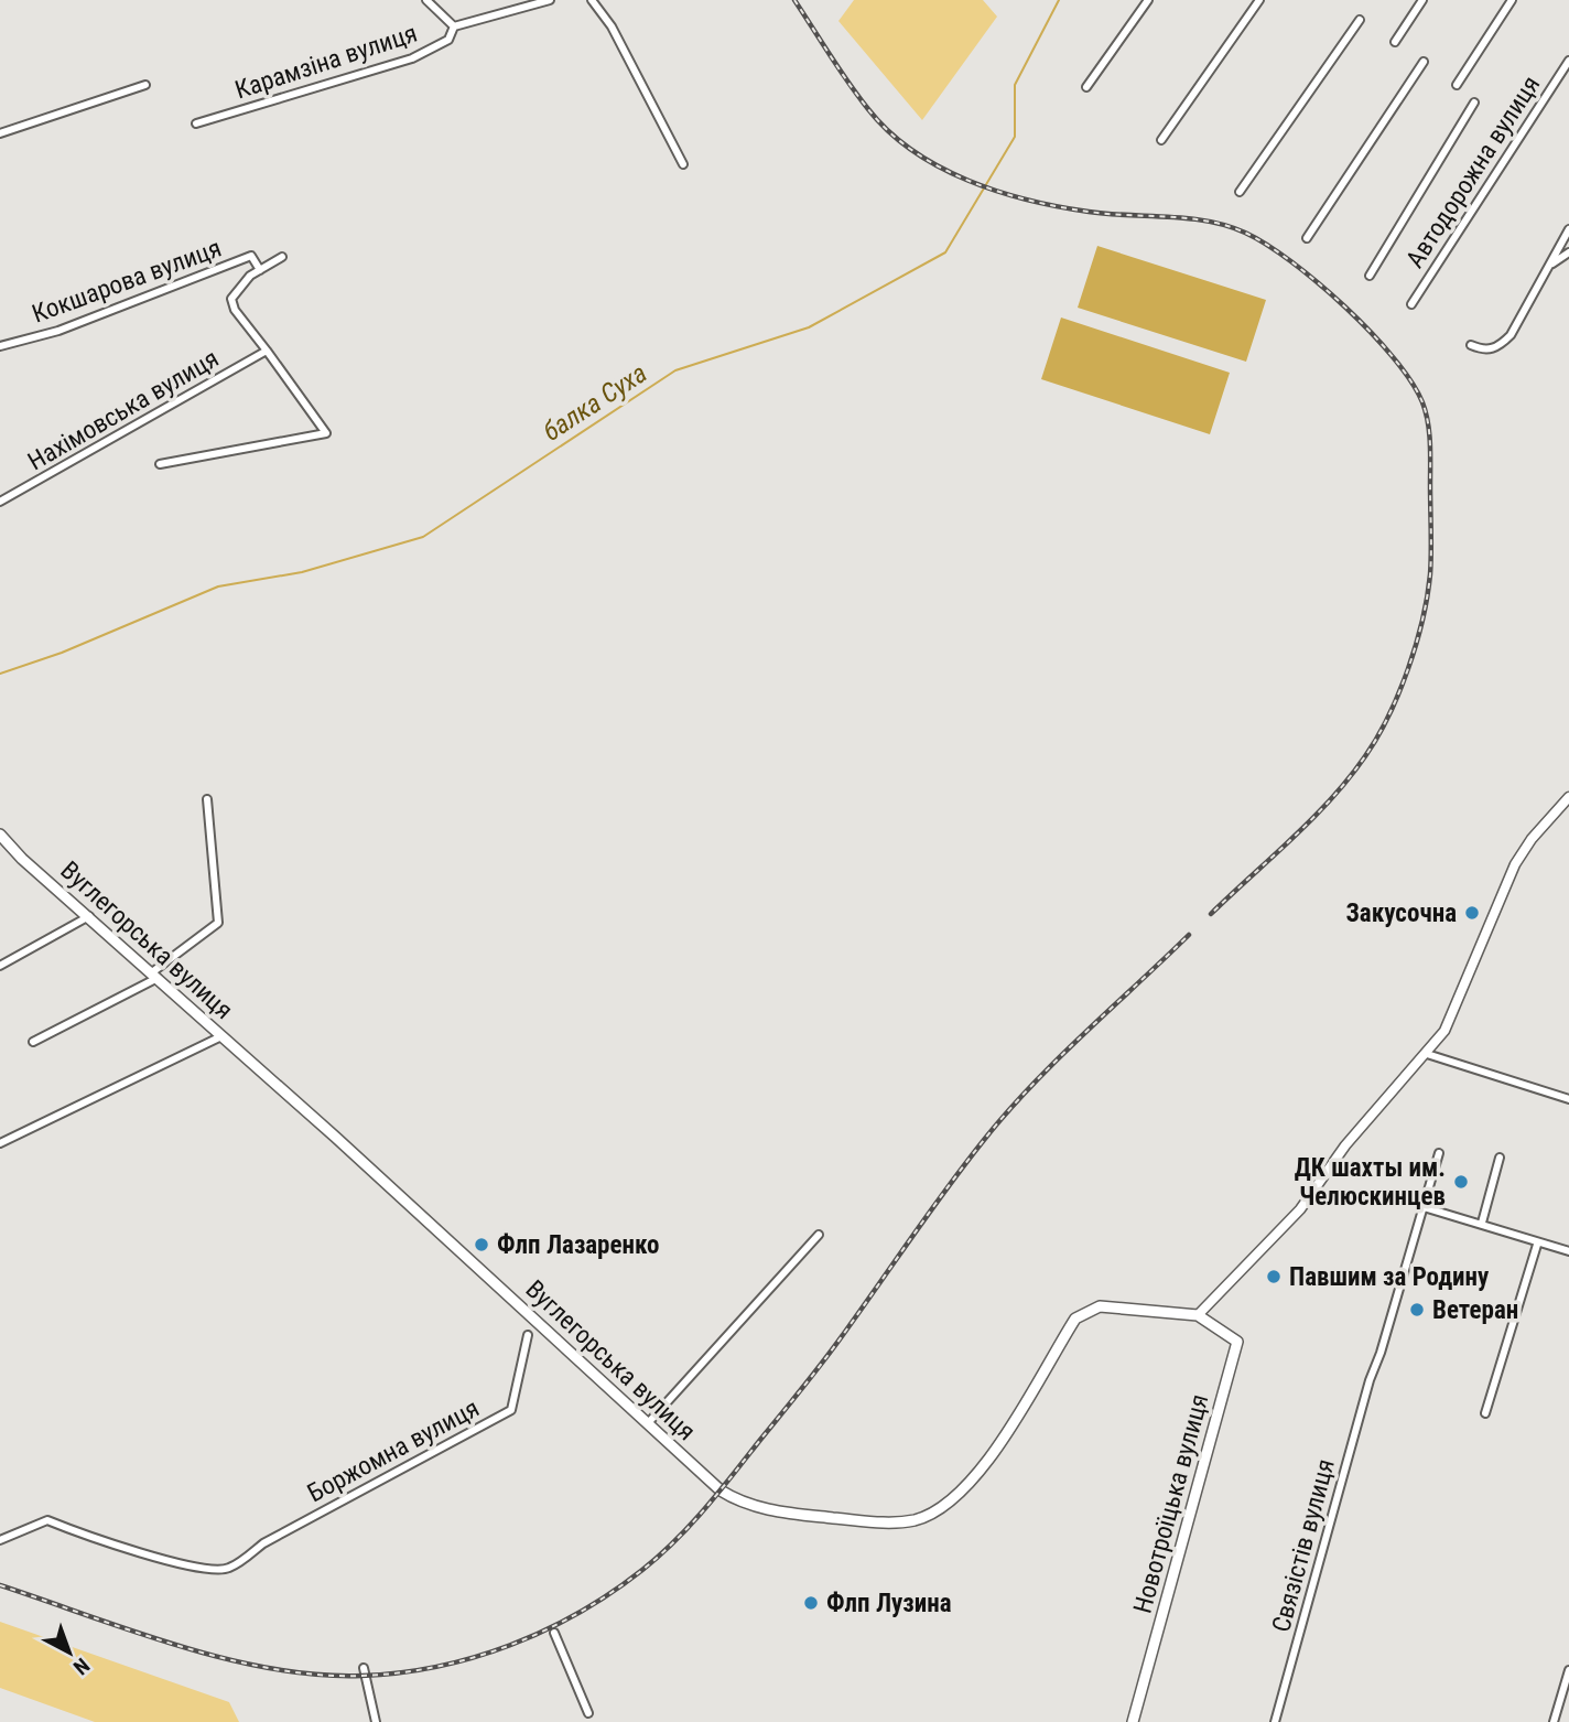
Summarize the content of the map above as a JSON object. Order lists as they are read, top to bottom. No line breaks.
{"streets":{"main road":["Вуглегорська вулиця","Новотроїцька вулиця"],"street":["Карамзіна вулиця","Автодорожна вулиця","Кокшарова вулиця","Нахімовська вулиця","Боржомна вулиця","Связістів вулиця"]},"crossings":[["Вуглегорська вулиця","Новотроїцька вулиця"]],"water":["балка Суха"],"places":["Закусочна","ДК шахты им. Челюскинцев","Флп Лазаренко","Павшим за Родину","Ветеран","Флп Лузина"],"north":"bottom right"}
